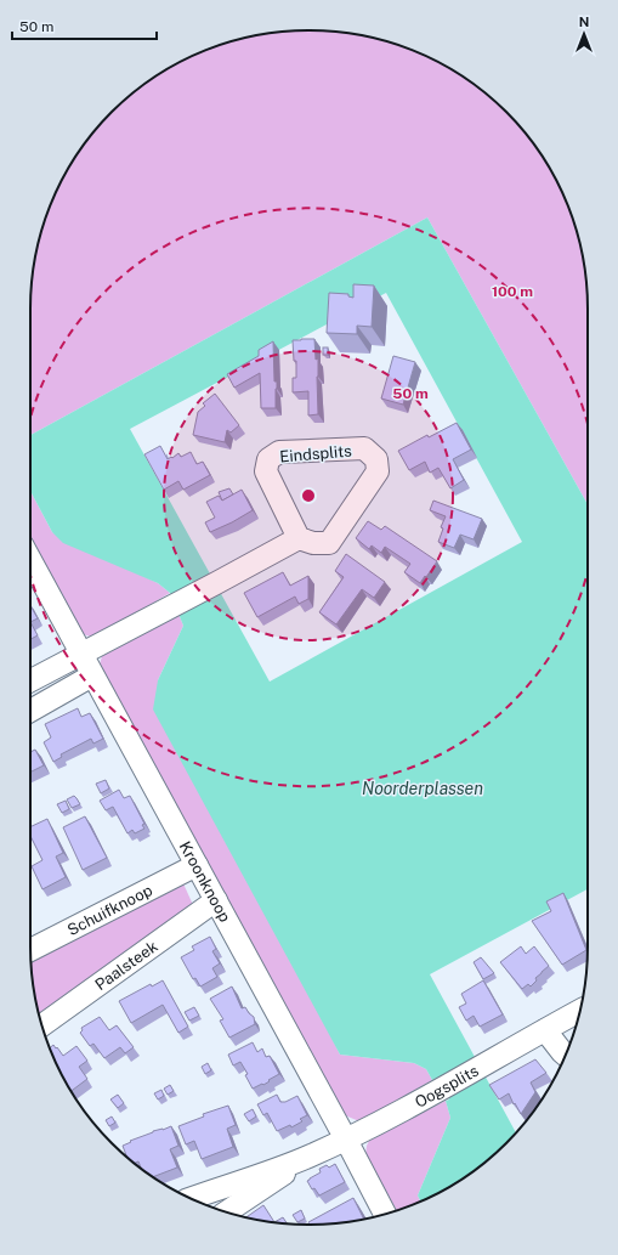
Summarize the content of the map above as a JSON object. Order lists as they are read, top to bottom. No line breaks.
{"streets":{"street":["Eindsplits","Kroonknoop","Schuifknoop","Paalsteek","Oogsplits"]},"crossings":[["Kroonknoop","Schuifknoop"],["Kroonknoop","Paalsteek"],["Kroonknoop","Oogsplits"]],"water":["Noorderplassen"],"scale_bar":"50 m","north":"top","rings":["100 m","50 m"]}
